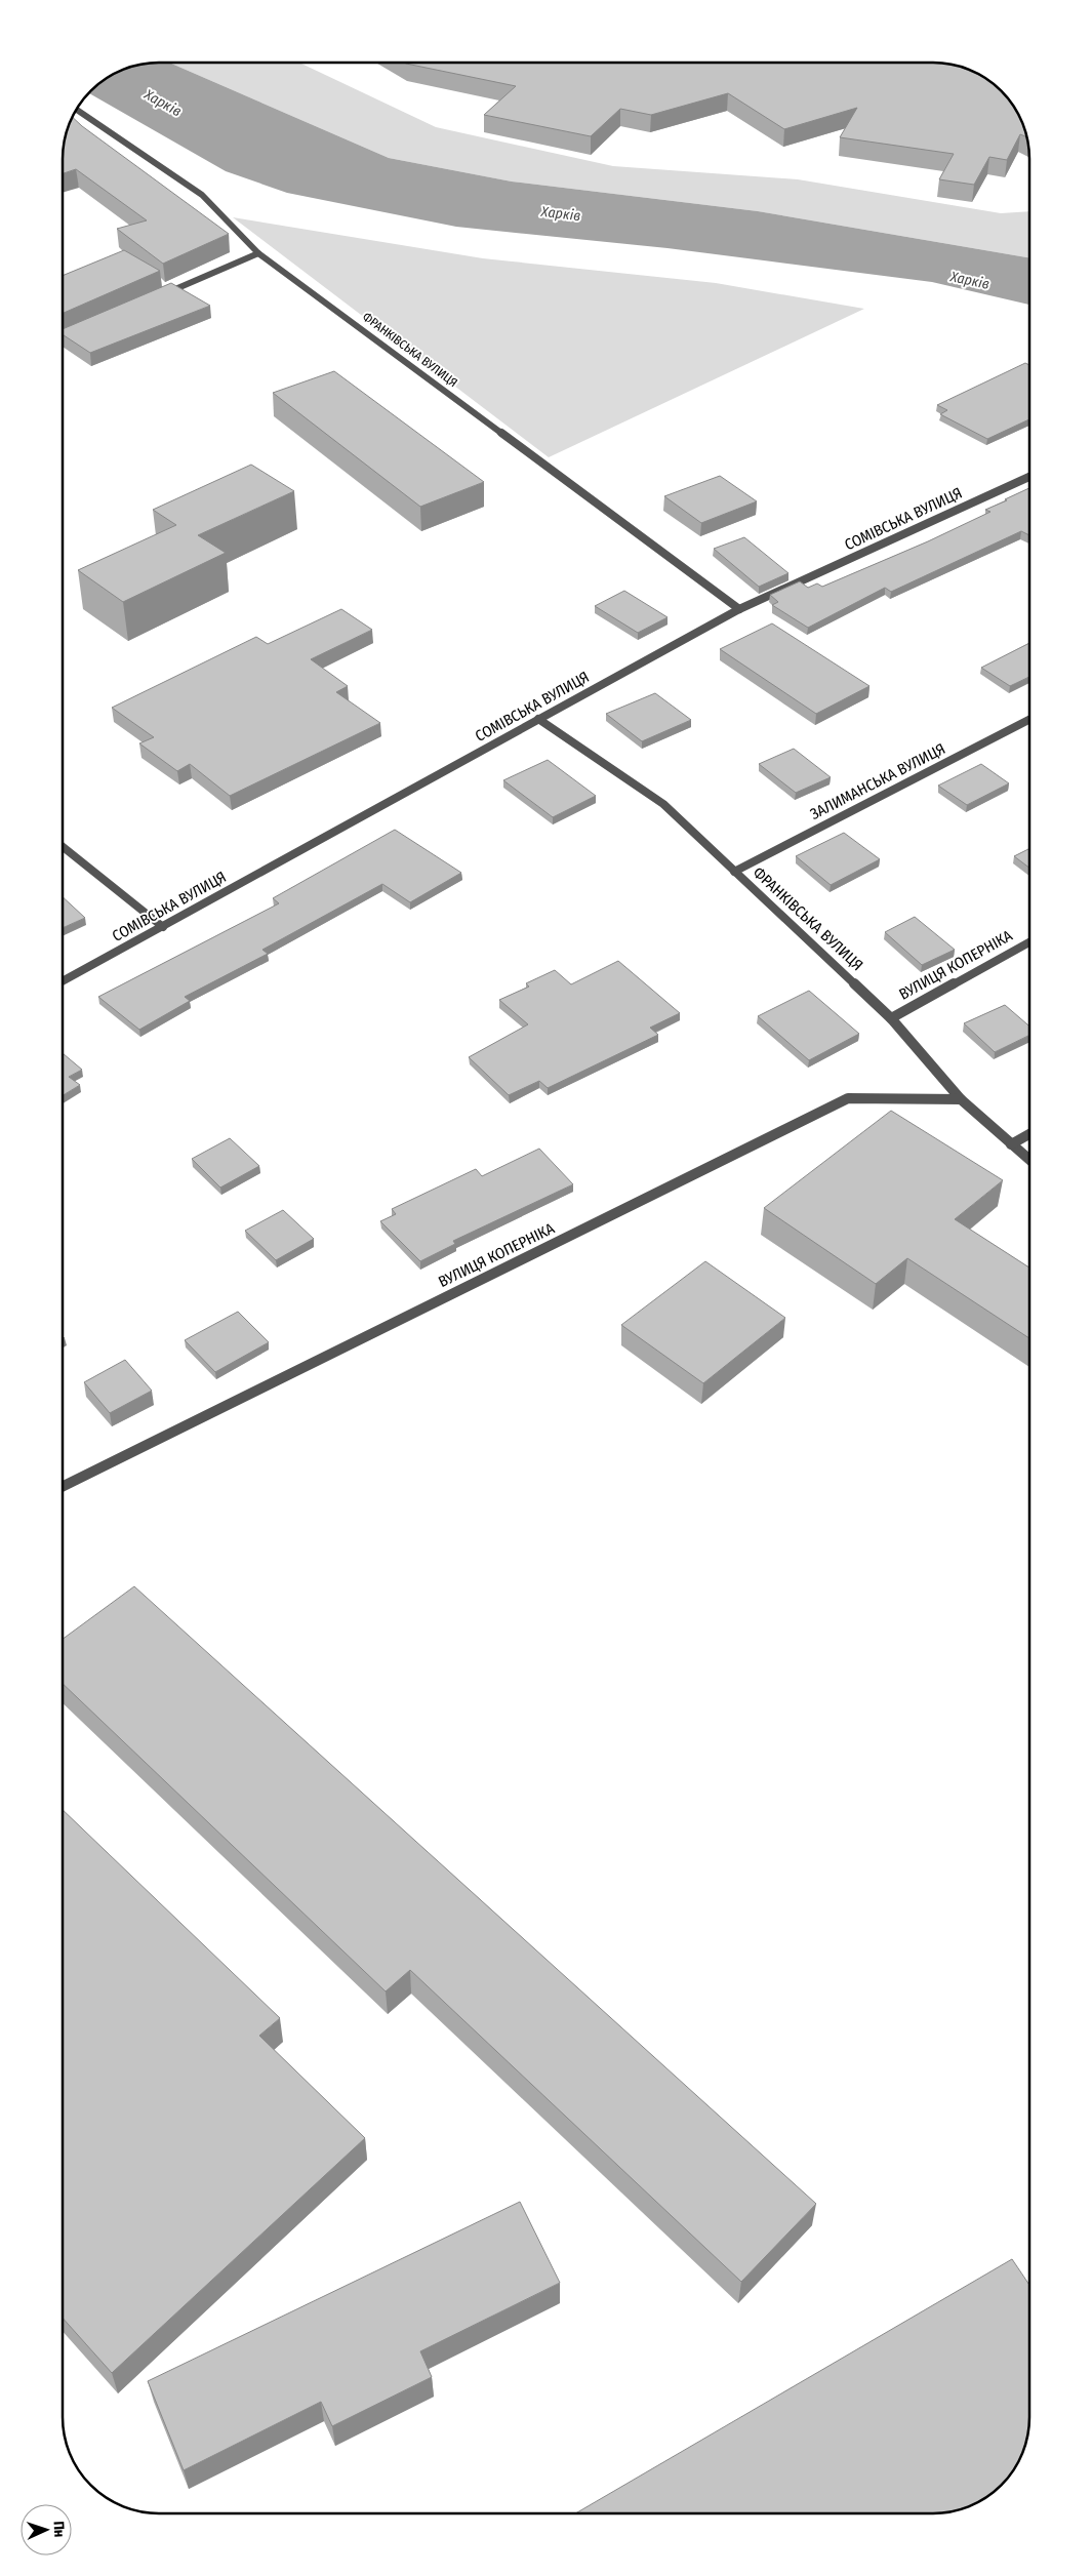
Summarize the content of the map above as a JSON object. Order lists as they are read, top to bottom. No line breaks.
{"streets":{"street":["ФРАНКІВСЬКА ВУЛИЦЯ","СОМІВСЬКА ВУЛИЦЯ","ЗАЛИМАНСЬКА ВУЛИЦЯ","ВУЛИЦЯ КОПЕРНІКА"]},"crossings":[["ФРАНКІВСЬКА ВУЛИЦЯ","СОМІВСЬКА ВУЛИЦЯ"],["ФРАНКІВСЬКА ВУЛИЦЯ","ЗАЛИМАНСЬКА ВУЛИЦЯ"],["ФРАНКІВСЬКА ВУЛИЦЯ","ВУЛИЦЯ КОПЕРНІКА"]],"water":["Харків"],"north":"right"}
